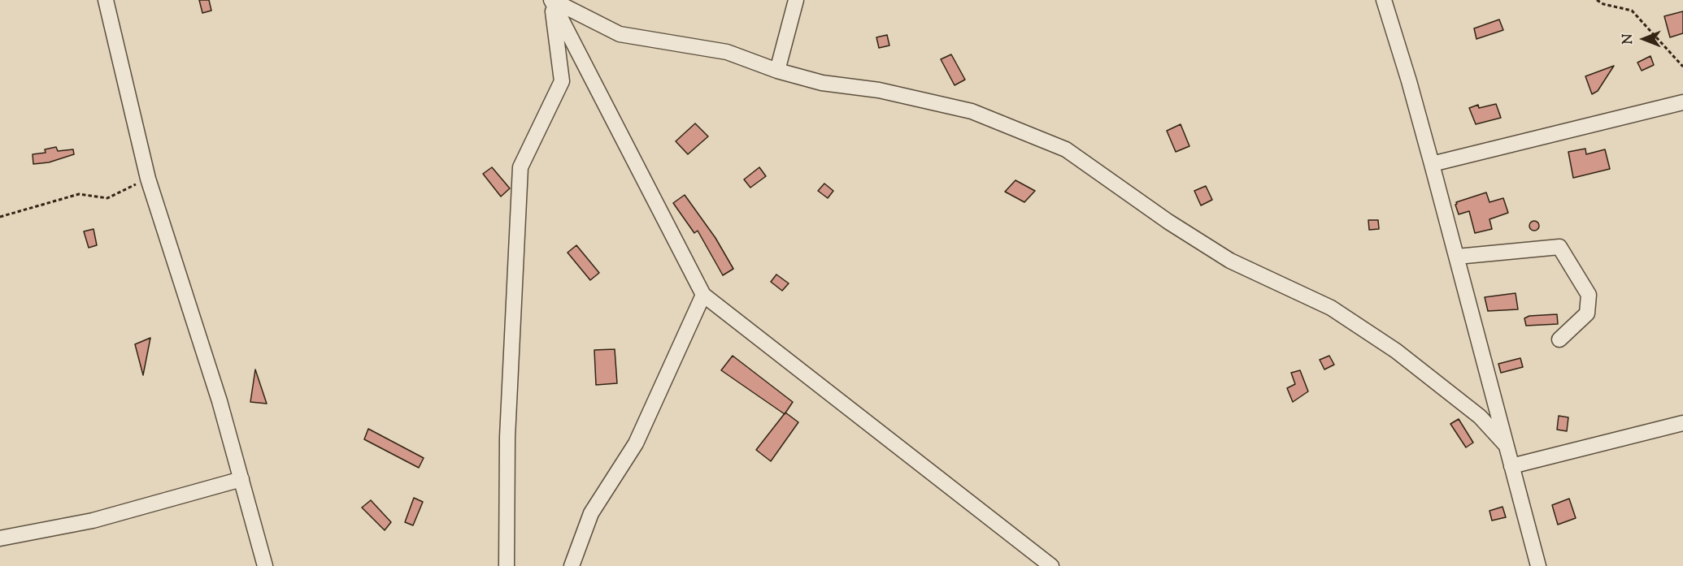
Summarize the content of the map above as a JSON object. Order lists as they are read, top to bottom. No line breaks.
{"north":"left"}
